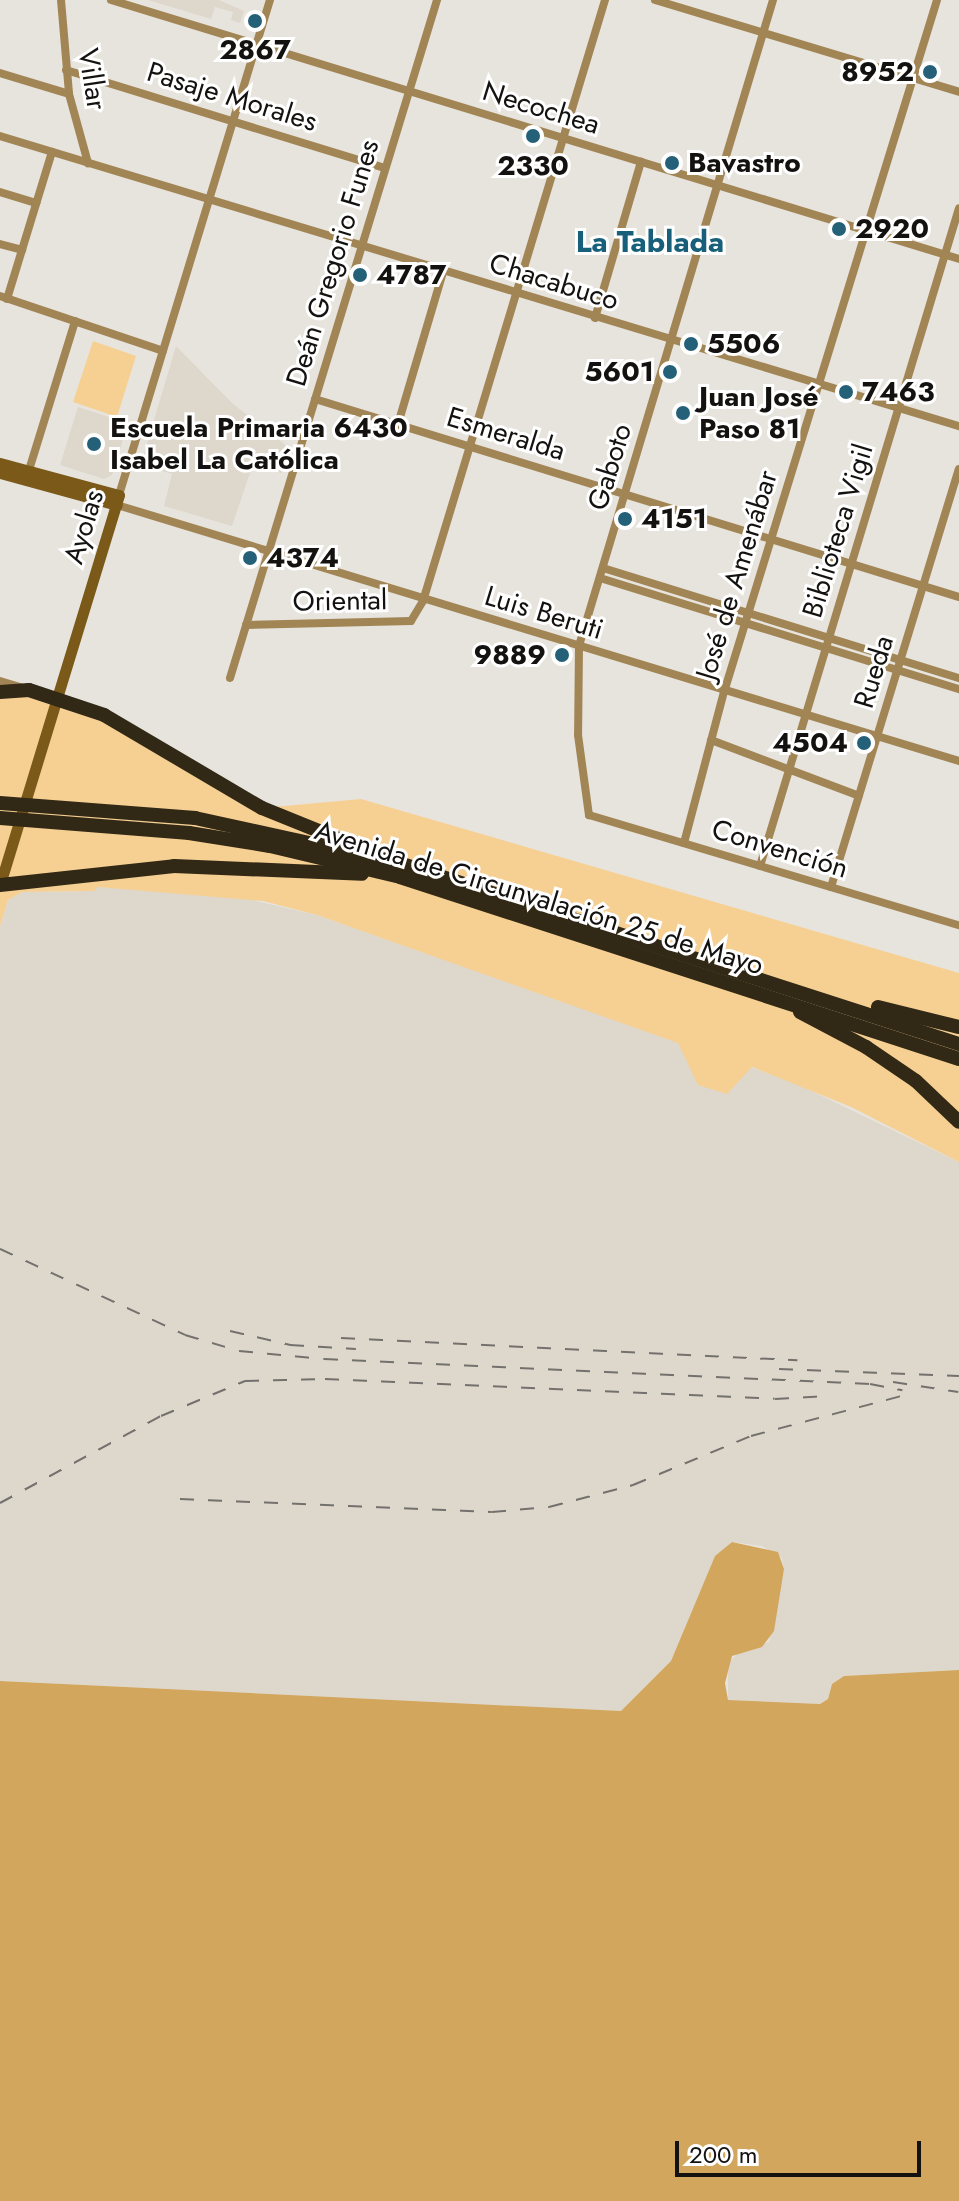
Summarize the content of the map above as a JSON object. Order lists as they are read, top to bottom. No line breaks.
{"streets":{"highway":["Avenida de Circunvalación 25 de Mayo"],"street":["Villar","Pasaje Morales","Necochea","Deán Gregorio Funes","Chacabuco","Esmeralda","Gaboto","Ayolas","Biblioteca Vigil","José de Amenábar","Oriental","Luis Beruti","Rueda","Convención"]},"crossings":[["Villar","Pasaje Morales"],["Villar","Chacabuco"],["Pasaje Morales","Deán Gregorio Funes"],["Pasaje Morales","Ayolas"],["Necochea","Deán Gregorio Funes"],["Necochea","Gaboto"],["Necochea","Ayolas"],["Necochea","Biblioteca Vigil"],["Necochea","José de Amenábar"],["Deán Gregorio Funes","Chacabuco"],["Deán Gregorio Funes","Esmeralda"],["Deán Gregorio Funes","Oriental"],["Deán Gregorio Funes","Luis Beruti"],["Chacabuco","Gaboto"],["Chacabuco","Ayolas"],["Chacabuco","Biblioteca Vigil"],["Chacabuco","José de Amenábar"],["Esmeralda","Gaboto"],["Esmeralda","Biblioteca Vigil"],["Esmeralda","José de Amenábar"],["Esmeralda","Rueda"],["Gaboto","Luis Beruti"],["Gaboto","Convención"],["Ayolas","Luis Beruti"],["Biblioteca Vigil","Luis Beruti"],["Biblioteca Vigil","Convención"],["José de Amenábar","Luis Beruti"],["José de Amenábar","Convención"],["Oriental","Luis Beruti"],["Luis Beruti","Rueda"],["Rueda","Convención"]],"districts":["La Tablada"],"places":["2867","8952","2330","Bavastro","2920","4787","5506","5601","7463","Juan José Paso 81","Escuela Primaria 6430 Isabel La Católica","4151","4374","9889","4504"],"scale_bar":"200 m"}
